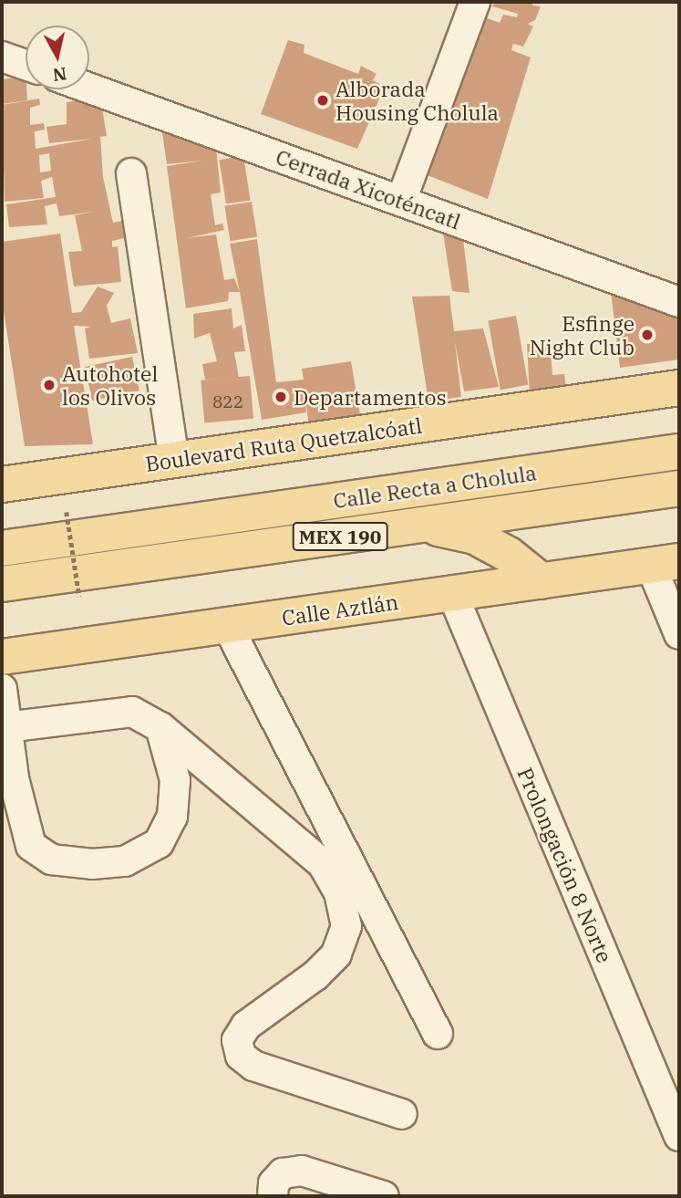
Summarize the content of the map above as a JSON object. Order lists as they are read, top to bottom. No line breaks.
{"streets":{"main road":["Boulevard Ruta Quetzalcóatl","Calle Recta a Cholula","MEX 190","Calle Aztlán"],"street":["Cerrada Xicoténcatl","Prolongación 8 Norte"]},"crossings":[["Calle Aztlán","Prolongación 8 Norte"]],"places":["Alborada Housing Cholula","Esfinge Night Club","Autohotel los Olivos","Departamentos"],"house_numbers":["822"],"north":"bottom"}
